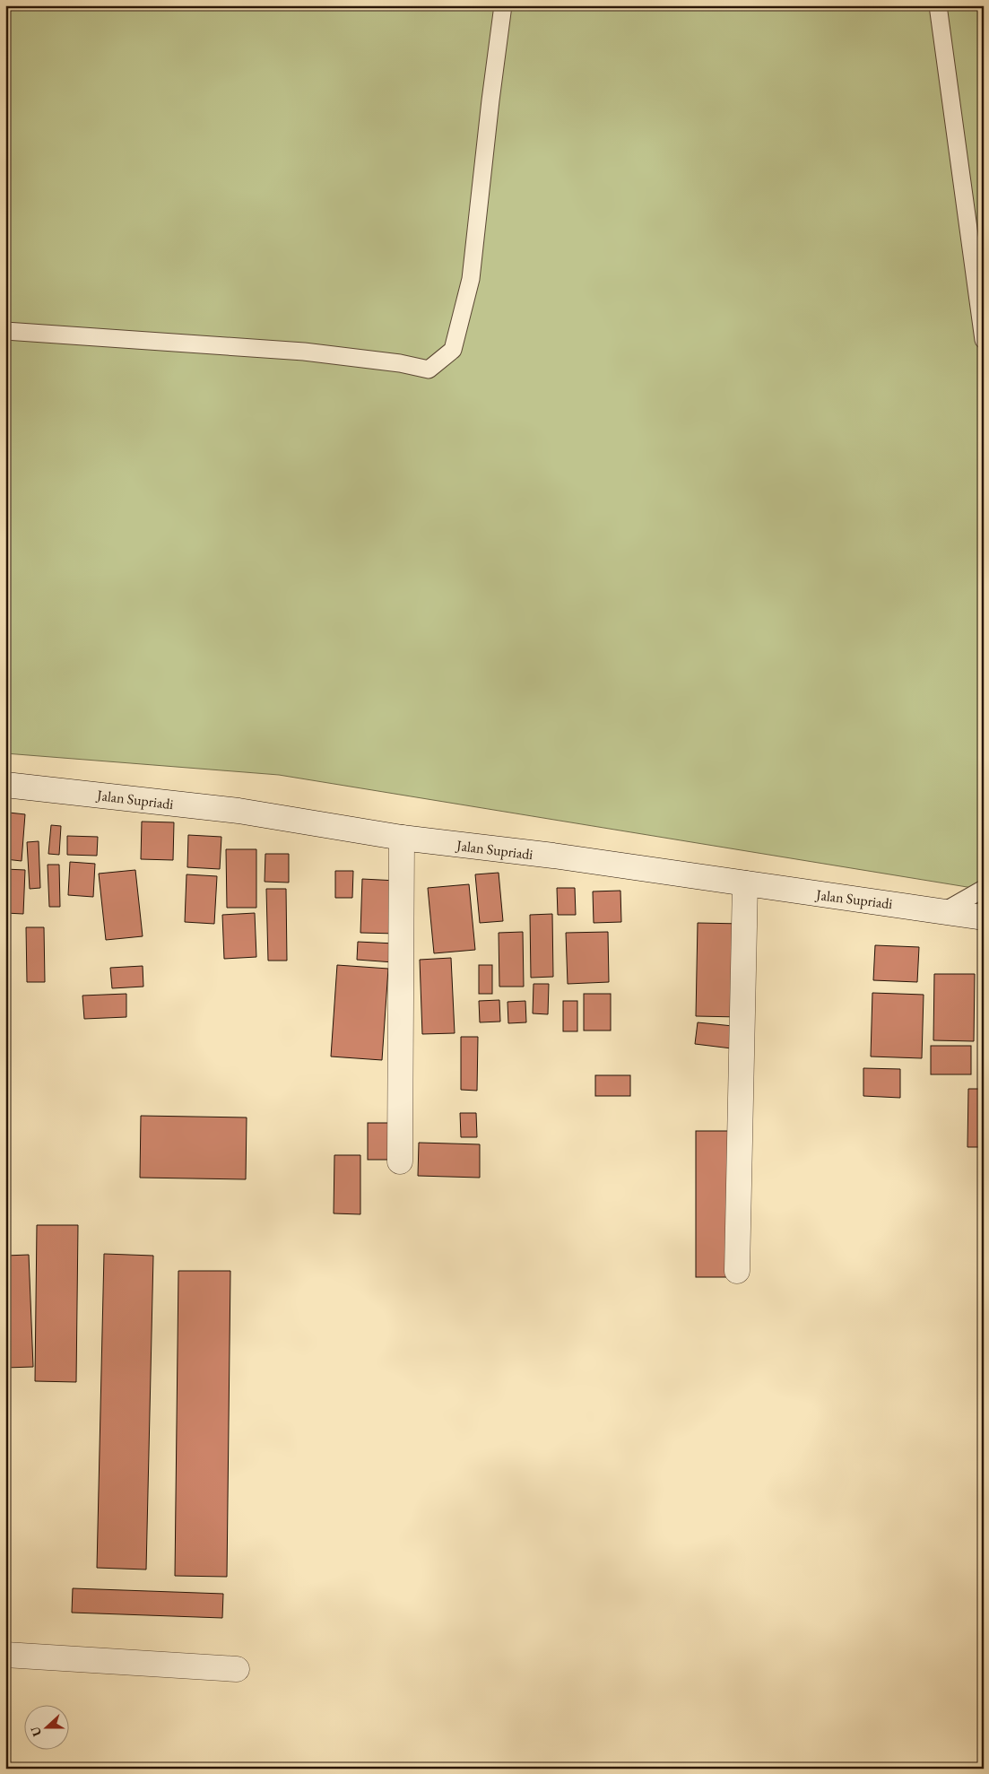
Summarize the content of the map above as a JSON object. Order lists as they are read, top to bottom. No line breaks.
{"streets":{"main road":["Jalan Supriadi"]},"north":"left"}
